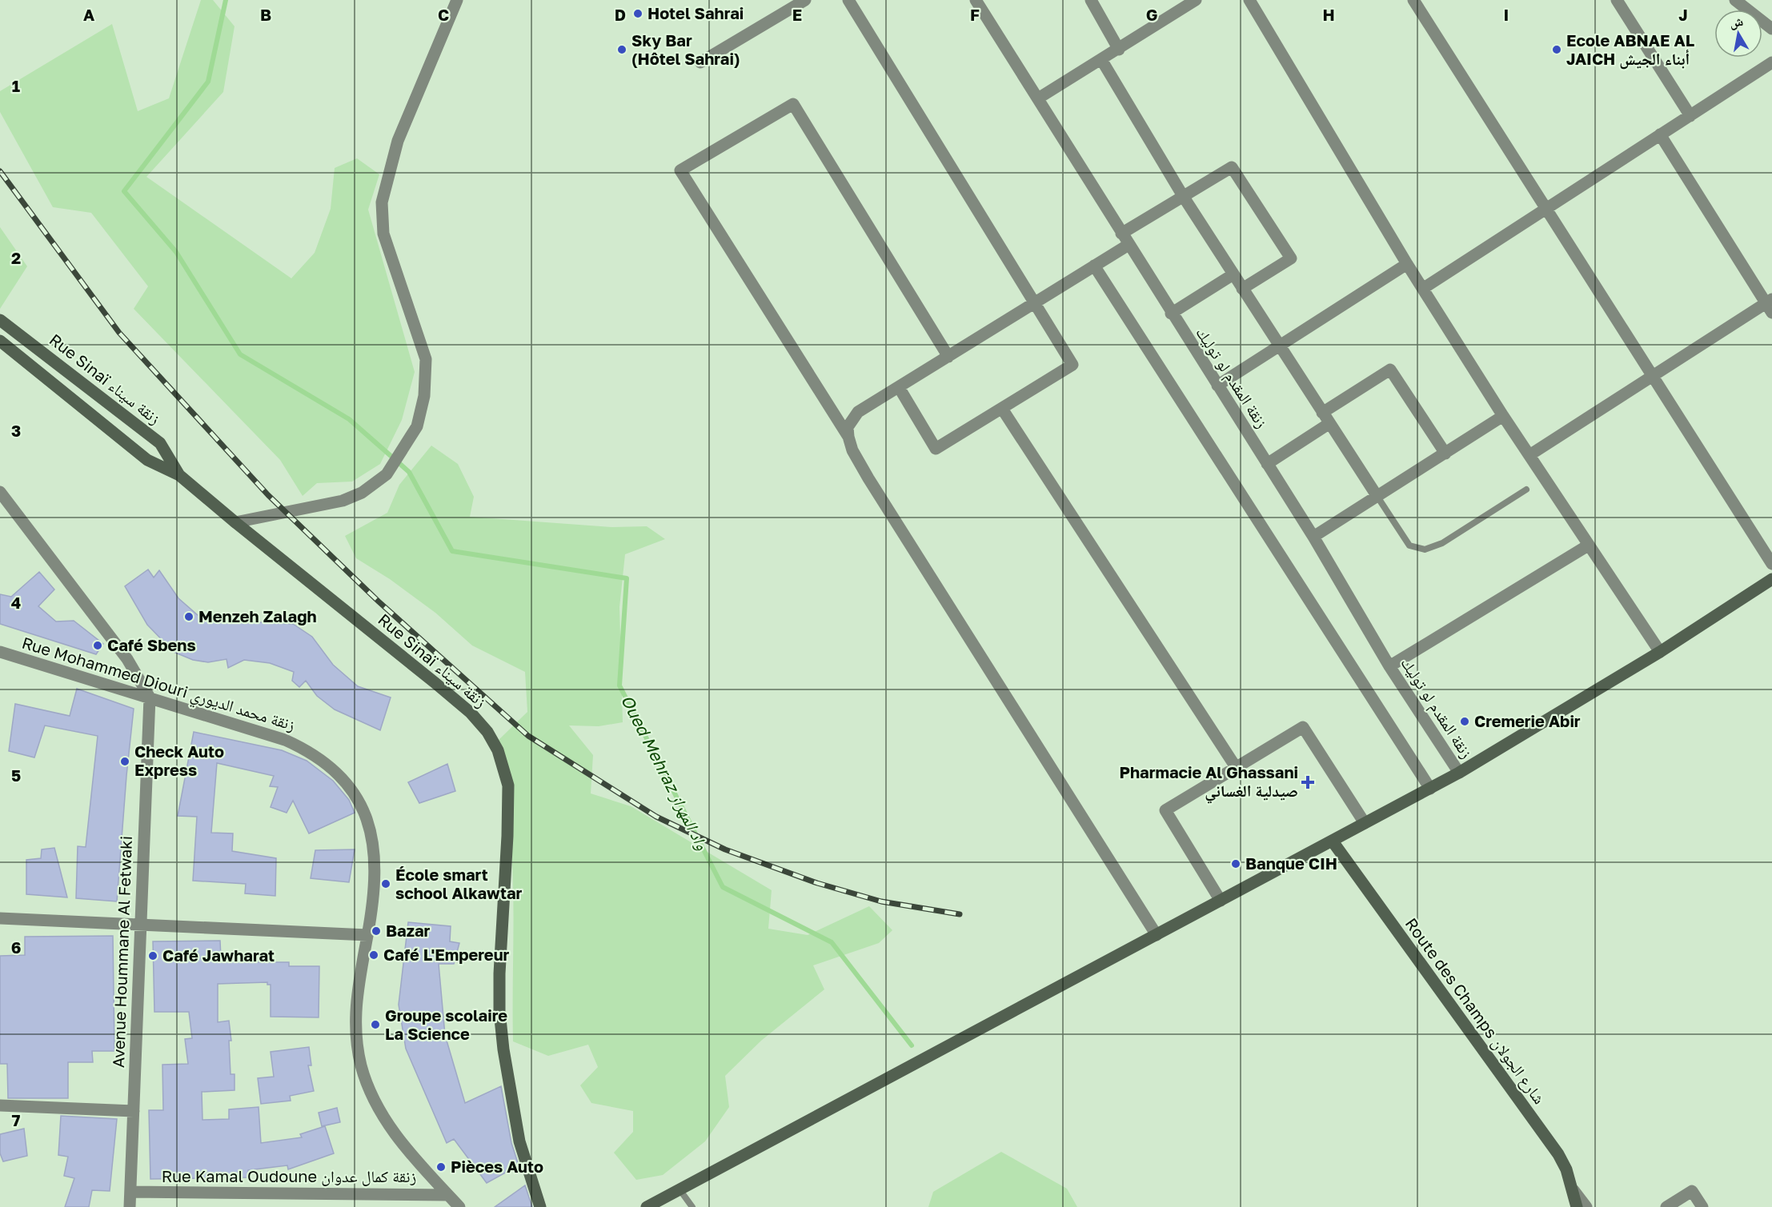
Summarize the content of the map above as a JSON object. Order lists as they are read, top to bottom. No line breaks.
{"streets":{"street":["زنقة المقدم لو توليك","Rue Sinaï زنقة سيناء","Rue Mohammed Diouri زنقة محمد الديوري","Avenue Hoummane Al Fetwaki","Route des Champs شارع الجولان","Rue Kamal Oudoune زنقة كمال عدوان"]},"crossings":[["Rue Mohammed Diouri زنقة محمد الديوري","Avenue Hoummane Al Fetwaki"],["Rue Mohammed Diouri زنقة محمد الديوري","Rue Kamal Oudoune زنقة كمال عدوان"],["Avenue Hoummane Al Fetwaki","Rue Kamal Oudoune زنقة كمال عدوان"]],"water":["Oued Mehraz واد المهراز"],"places":{"other":["Hotel Sahrai","Sky Bar (Hôtel Sahrai)","Ecole ABNAE AL JAICH أبناء الجيش","Menzeh Zalagh","Café Sbens","Cremerie Abir","Check Auto Express","Banque CIH","École smart school Alkawtar","Bazar","Café L'Empereur","Café Jawharat","Groupe scolaire La Science","Pièces Auto"],"health":["Pharmacie Al Ghassani صيدلية الغساني"]},"north":"top","grid":{"columns":["A","B","C","D","E","F","G","H","I","J"],"rows":["1","2","3","4","5","6","7"]}}
